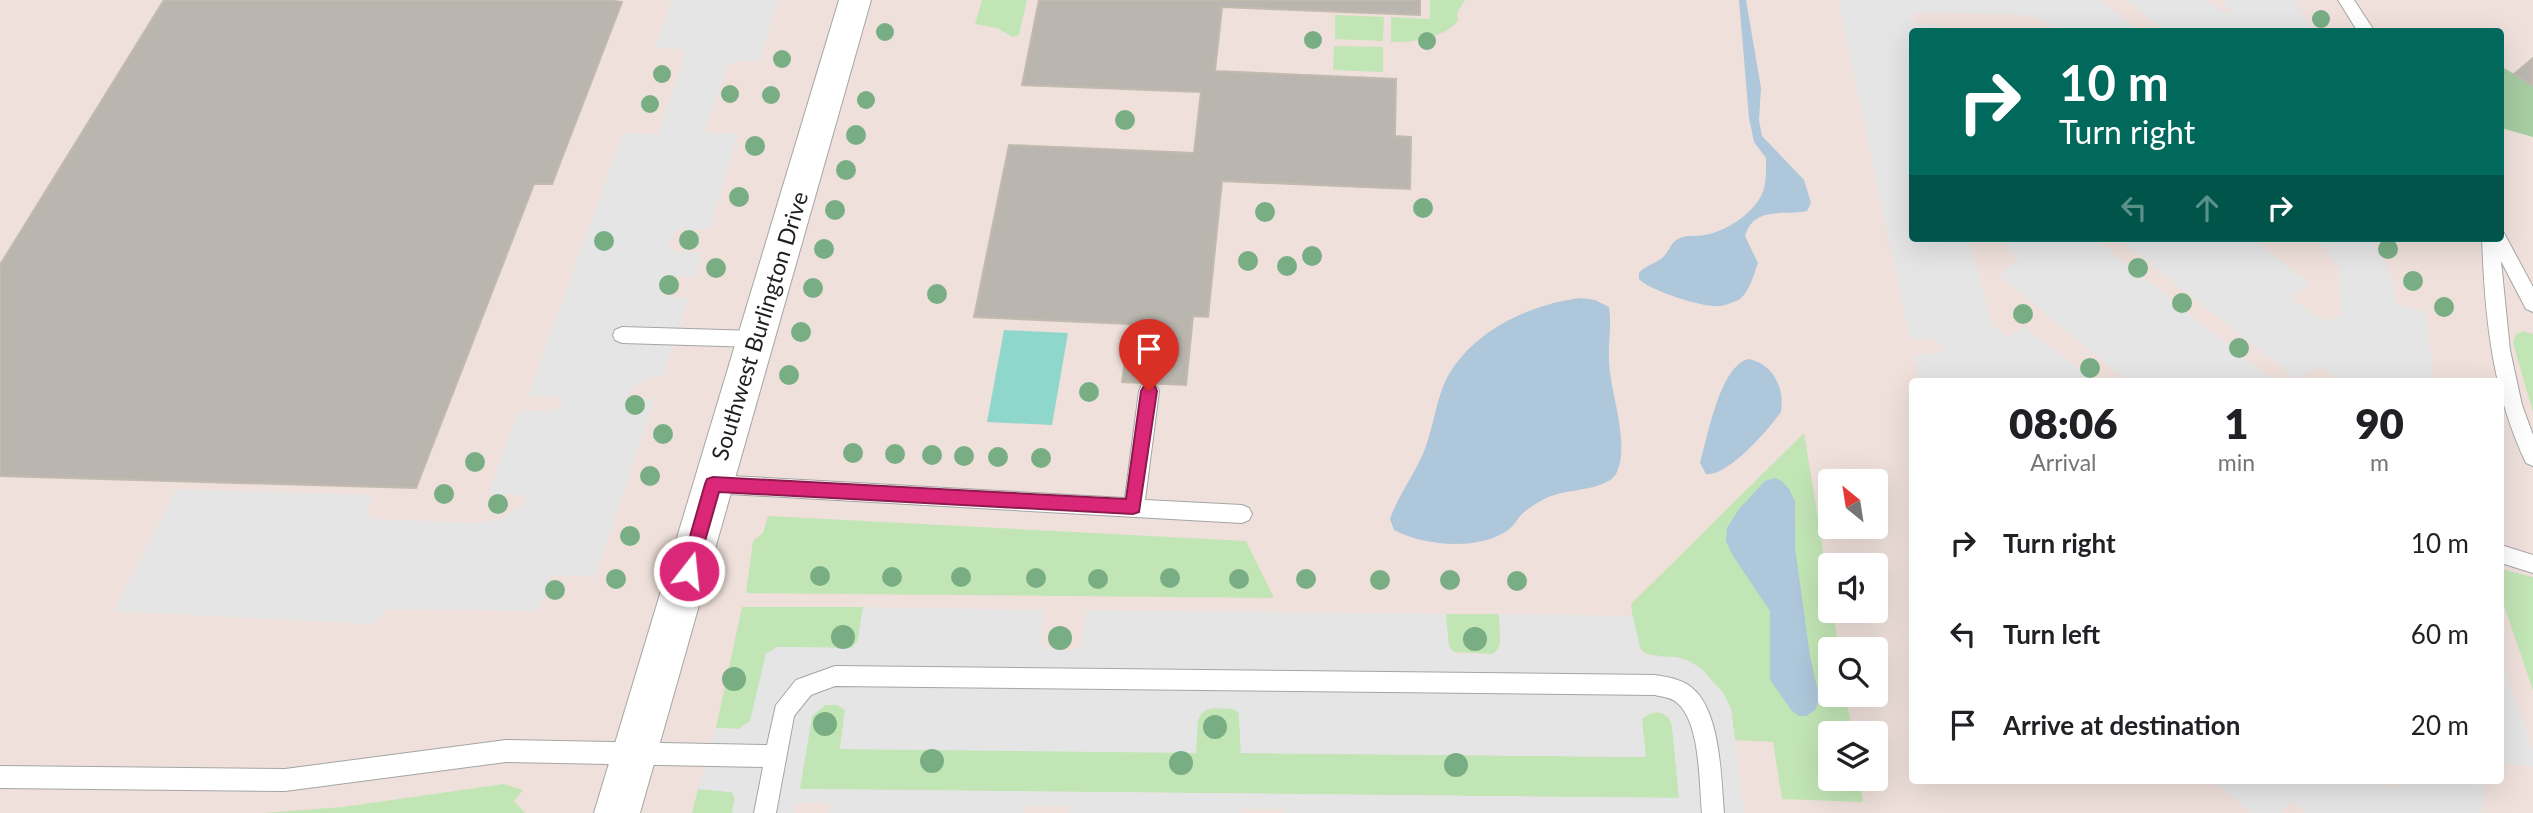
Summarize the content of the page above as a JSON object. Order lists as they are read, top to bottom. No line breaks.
{"streets":{"street":["Southwest Burlington Drive"]},"north":"top left","page":{"turn":["10 m","Turn right"],"eta":["08:06","Arrival","1","min","90","m"],"list":[{"name":"Turn right","value":"10 m"},{"name":"Turn left","value":"60 m"},{"name":"Arrive at destination","value":"20 m"}]}}
